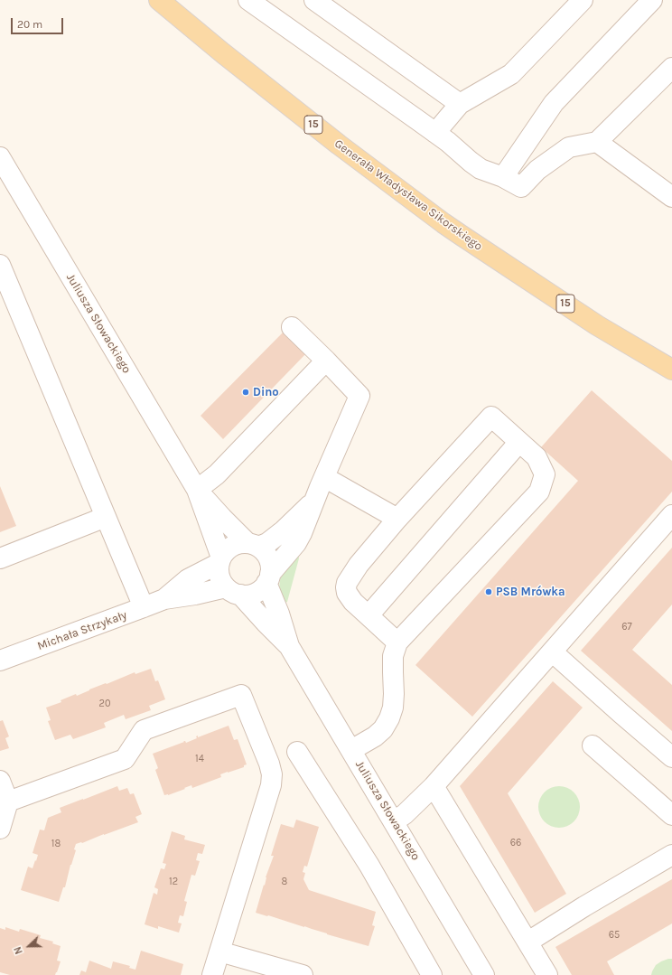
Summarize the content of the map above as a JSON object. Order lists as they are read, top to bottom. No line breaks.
{"streets":{"main road":["15","Generała Władysława Sikorskiego"],"street":["Juliusza Słowackiego","Michała Strzykały"]},"crossings":[["Juliusza Słowackiego","Michała Strzykały"]],"places":["Dino","PSB Mrówka"],"house_numbers":["67","20","14","66","18","12","8","65"],"scale_bar":"20 m","north":"left"}
